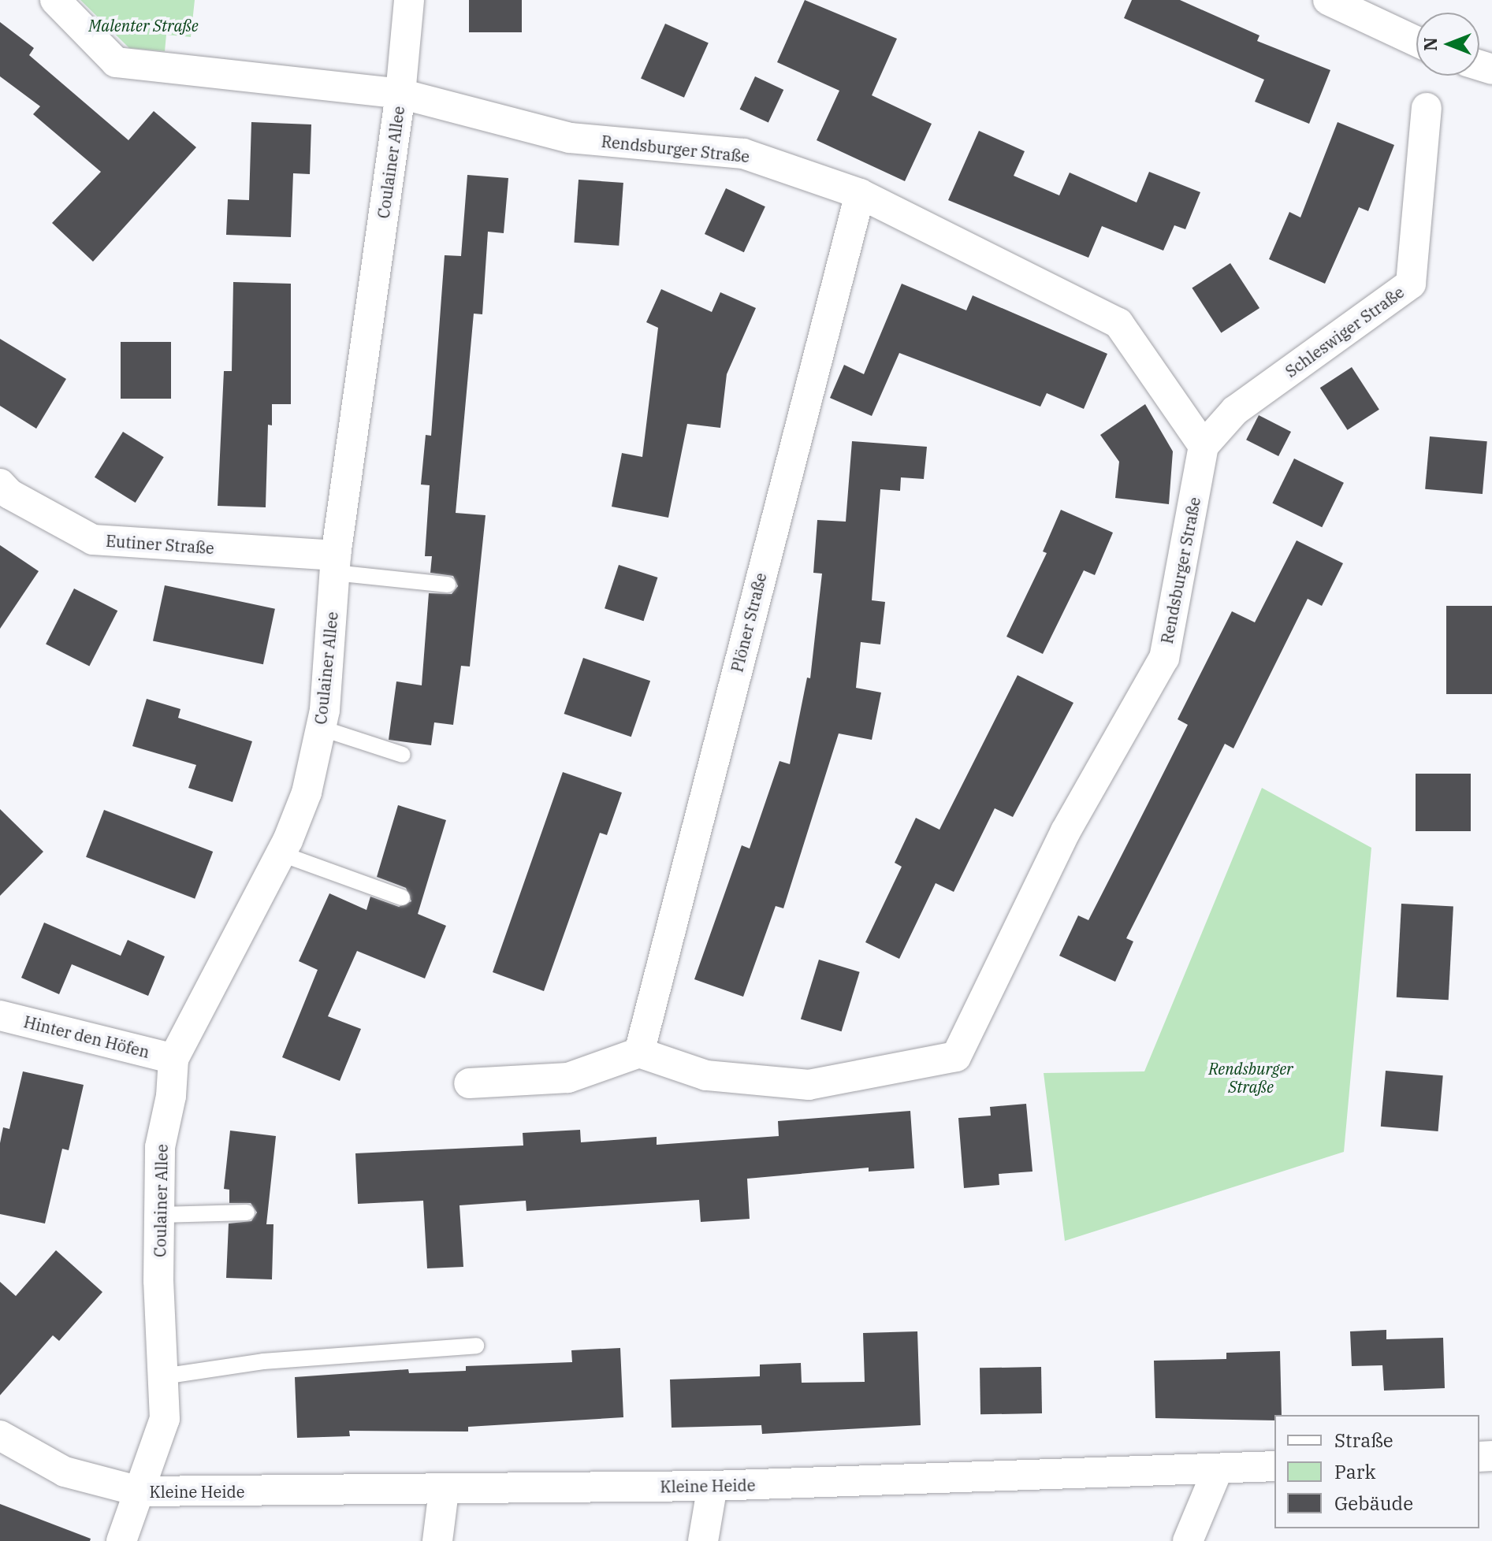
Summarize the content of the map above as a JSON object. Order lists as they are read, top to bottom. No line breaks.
{"streets":{"street":["Rendsburger Straße","Coulainer Allee","Schleswiger Straße","Eutiner Straße","Plöner Straße","Hinter den Höfen","Kleine Heide"]},"crossings":[["Rendsburger Straße","Coulainer Allee"],["Rendsburger Straße","Schleswiger Straße"],["Rendsburger Straße","Plöner Straße"],["Coulainer Allee","Eutiner Straße"],["Coulainer Allee","Hinter den Höfen"],["Coulainer Allee","Kleine Heide"]],"parks":["Malenter Straße","Rendsburger Straße"],"legend":["Straße","Park","Gebäude"],"north":"left"}
